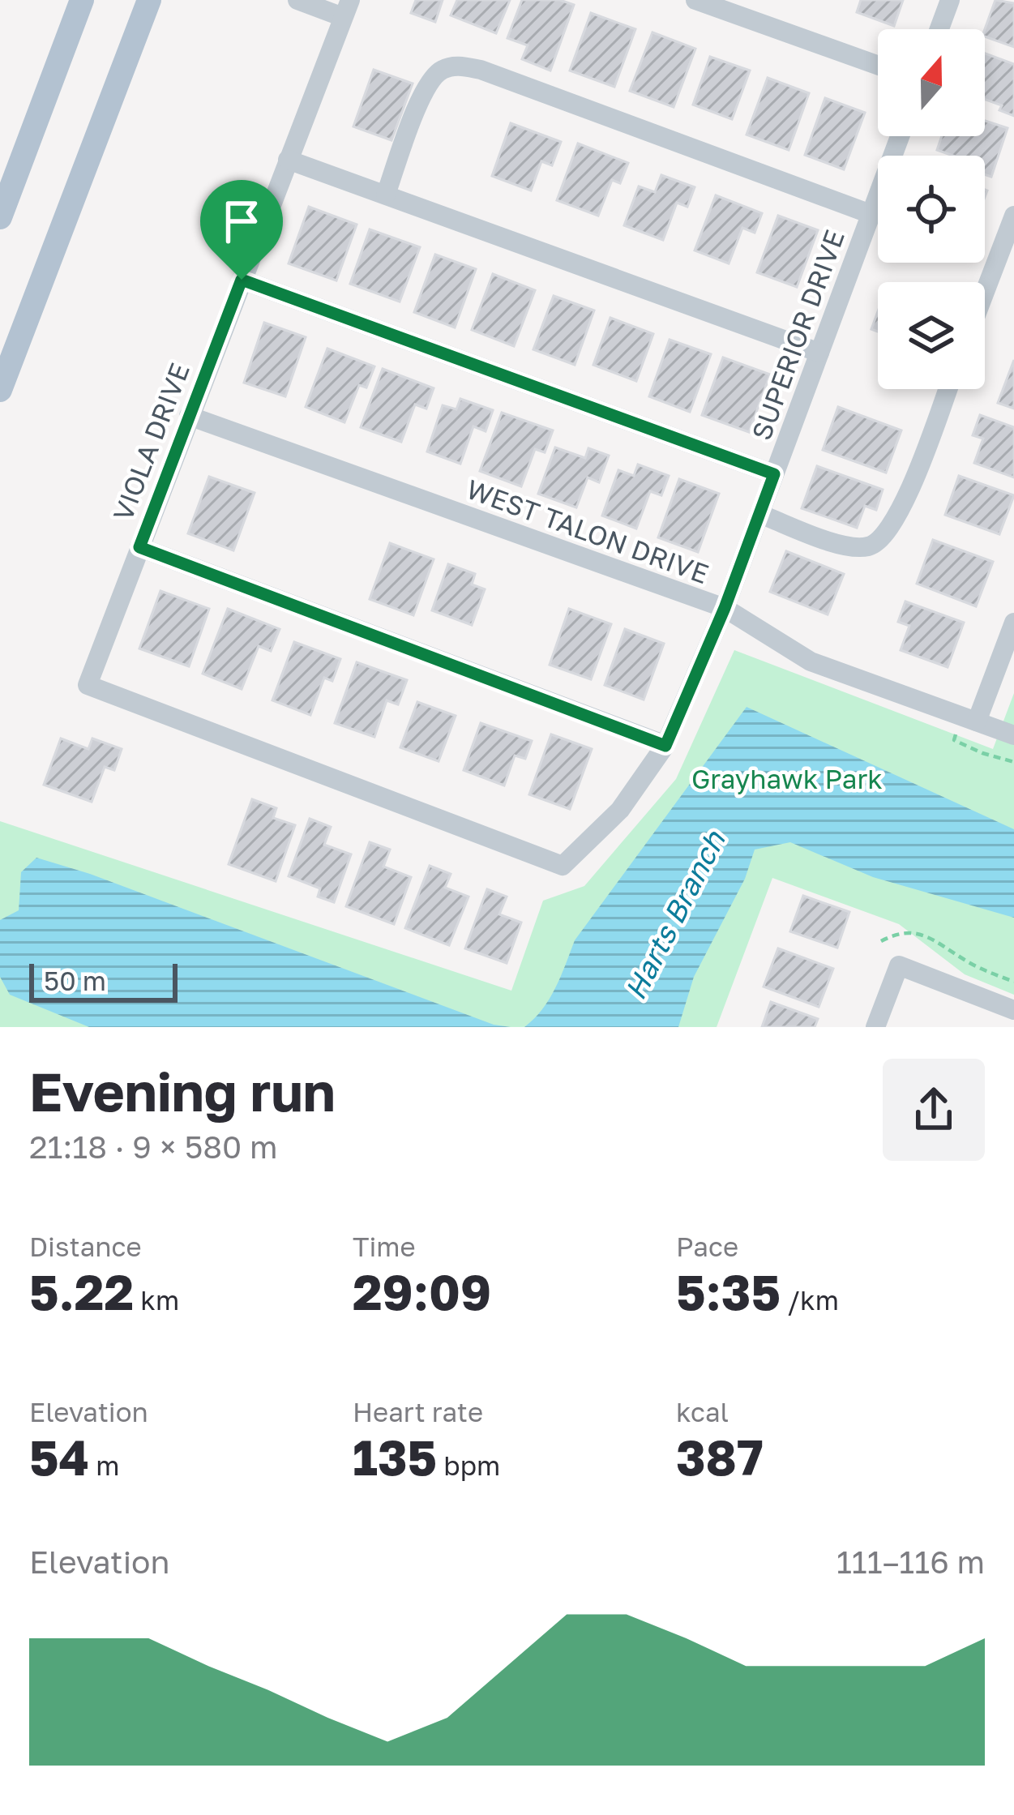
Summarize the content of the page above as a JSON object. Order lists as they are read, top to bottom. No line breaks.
{"streets":{"street":["SUPERIOR DRIVE","VIOLA DRIVE","WEST TALON DRIVE"]},"crossings":[["SUPERIOR DRIVE","VIOLA DRIVE"],["SUPERIOR DRIVE","WEST TALON DRIVE"],["VIOLA DRIVE","WEST TALON DRIVE"]],"water":["Harts Branch"],"parks":["Grayhawk Park"],"scale_bar":"50 m","north":"top","page":{"scale":"50 m","heading":["Evening run","21:18 · 9 × 580 m"],"stats":[["Distance","5.22 km"],["Time","29:09"],["Pace","5:35 /km"],["Elevation","54 m"],["Heart rate","135 bpm"],["kcal","387"]],"chart":["Elevation","111–116 m"]}}
